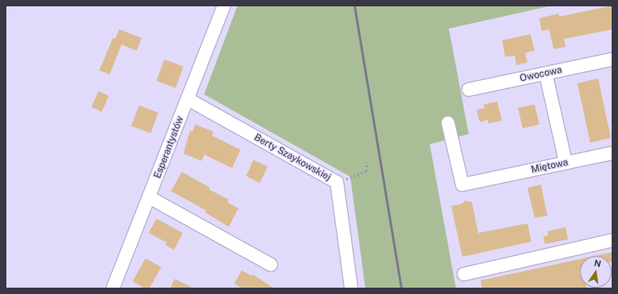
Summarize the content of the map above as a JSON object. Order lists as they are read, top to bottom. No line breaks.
{"streets":{"street":["Owocowa","Esperantystów","Berty Szaykowskiej","Miętowa"]},"crossings":[["Esperantystów","Berty Szaykowskiej"]],"north":"top"}
